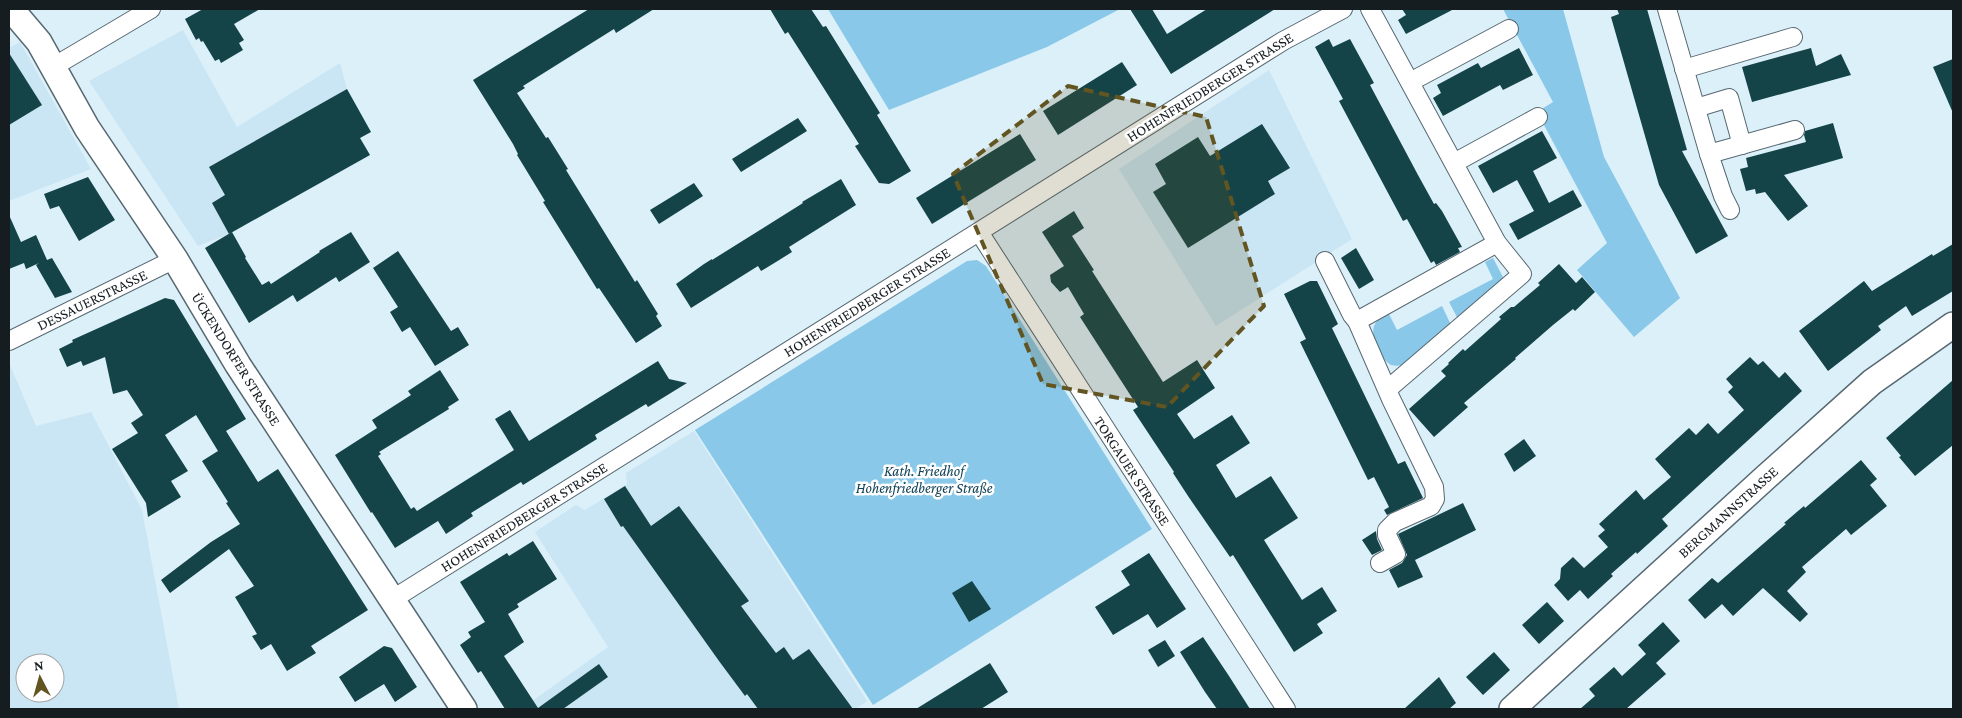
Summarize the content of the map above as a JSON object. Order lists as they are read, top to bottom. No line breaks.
{"streets":{"main road":["ÜCKENDORFER STRASSE","BERGMANNSTRASSE"],"street":["HOHENFRIEDBERGER STRASSE","DESSAUERSTRASSE","TORGAUER STRASSE"]},"crossings":[["HOHENFRIEDBERGER STRASSE","ÜCKENDORFER STRASSE"],["HOHENFRIEDBERGER STRASSE","TORGAUER STRASSE"],["DESSAUERSTRASSE","ÜCKENDORFER STRASSE"]],"parks":["Kath. Friedhof Hohenfriedberger Straße"],"north":"top"}
